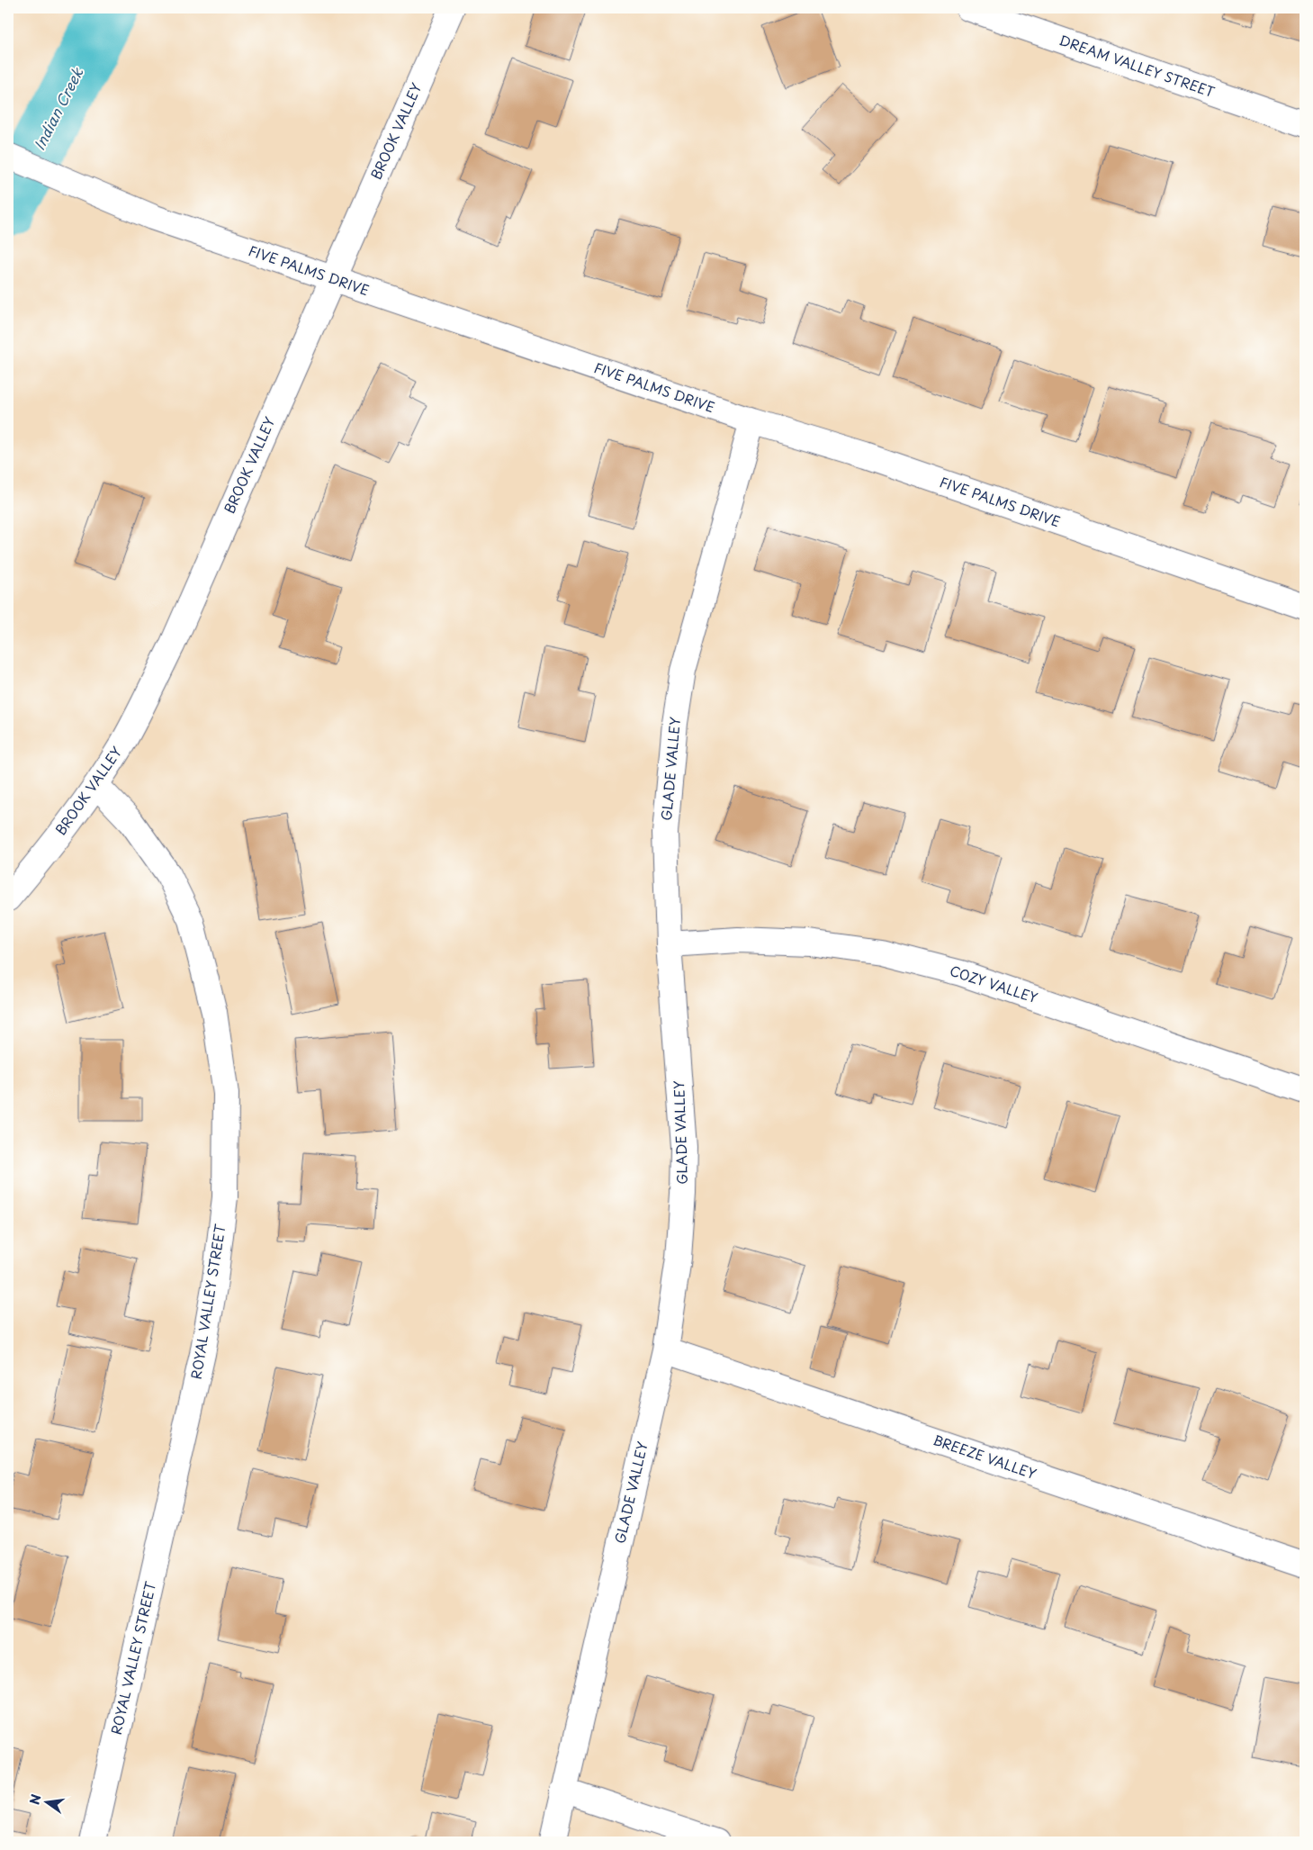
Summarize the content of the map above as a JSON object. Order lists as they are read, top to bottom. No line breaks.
{"streets":{"street":["DREAM VALLEY STREET","BROOK VALLEY","FIVE PALMS DRIVE","GLADE VALLEY","COZY VALLEY","ROYAL VALLEY STREET","BREEZE VALLEY"]},"crossings":[["BROOK VALLEY","FIVE PALMS DRIVE"],["BROOK VALLEY","ROYAL VALLEY STREET"],["FIVE PALMS DRIVE","GLADE VALLEY"],["GLADE VALLEY","COZY VALLEY"],["GLADE VALLEY","BREEZE VALLEY"]],"water":["Indian Creek"],"north":"left"}
